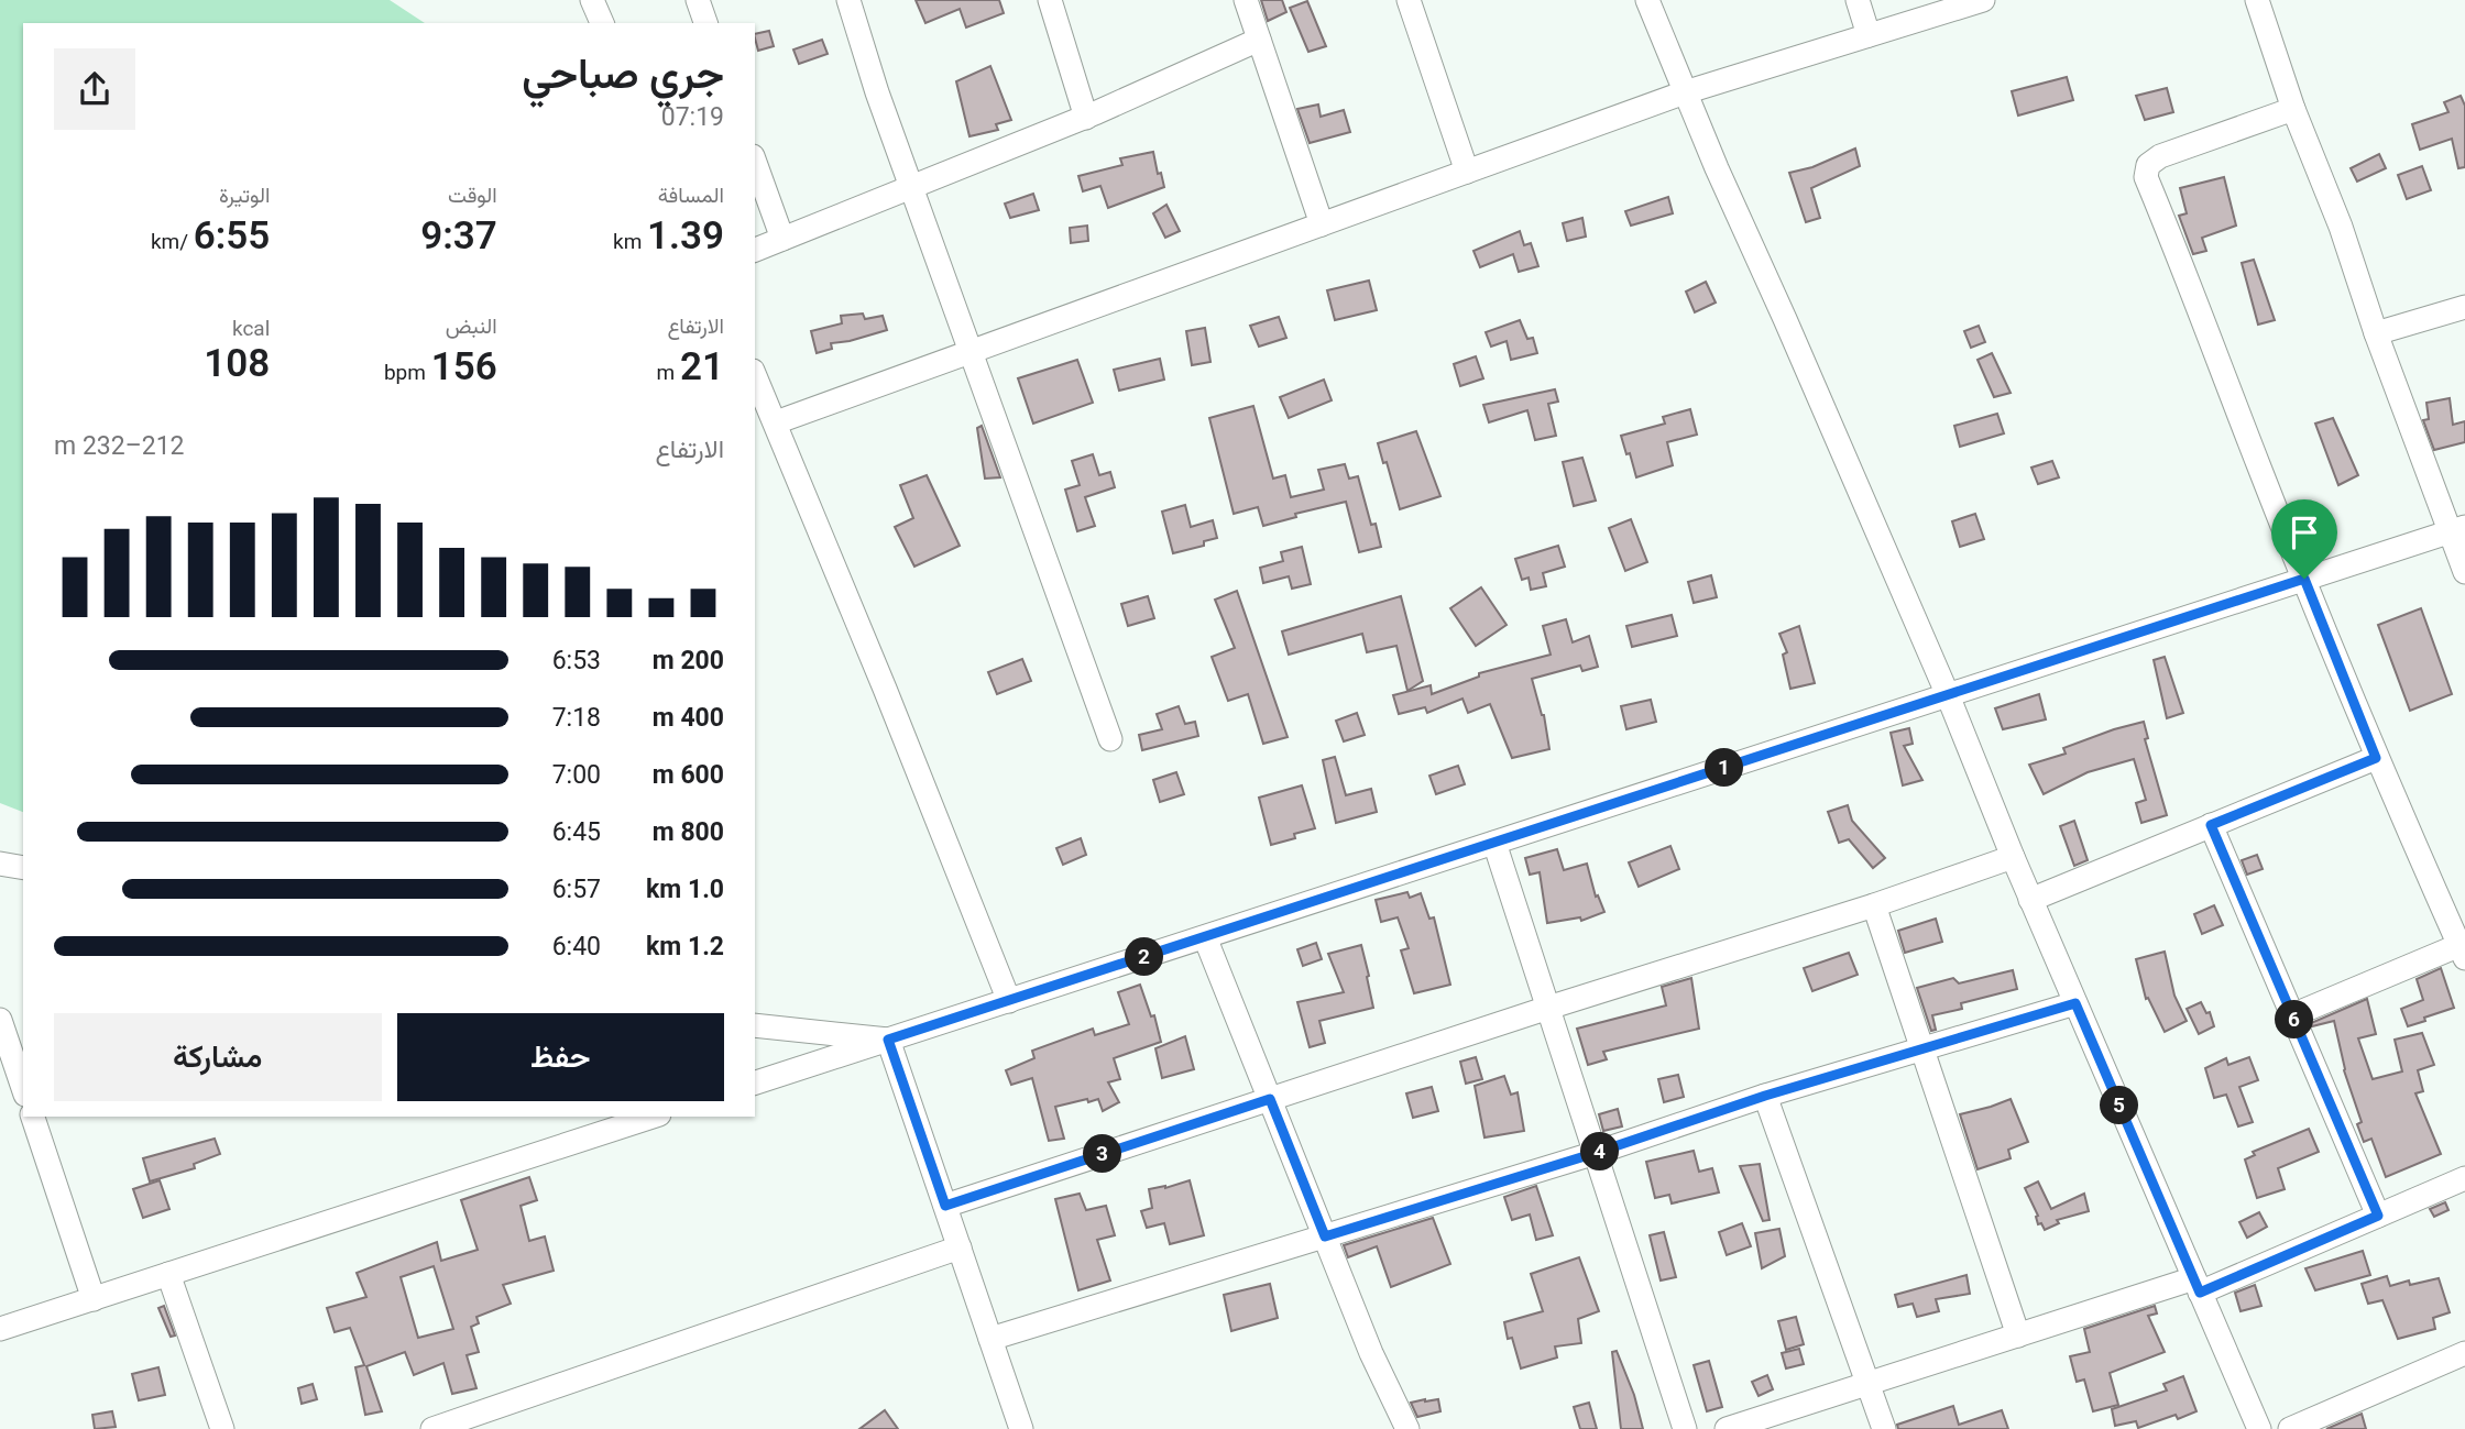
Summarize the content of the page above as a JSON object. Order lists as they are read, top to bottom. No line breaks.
{"page":{"heading":["جري صباحي","07:19"],"stats":[["المسافة","1.39 km"],["الوقت","9:37"],["الوتيرة","6:55 /km"],["الارتفاع","21 m"],["النبض","156 bpm"],["kcal","108"]],"chart":["الارتفاع","212–232 m"],"list":[{"name":"200 m","note":"6:53"},{"name":"400 m","note":"7:18"},{"name":"600 m","note":"7:00"},{"name":"800 m","note":"6:45"},{"name":"1.0 km","note":"6:57"},{"name":"1.2 km","note":"6:40"}],"pins":["1","2","6","5","4","3"],"buttons":["حفظ","مشاركة"]}}
